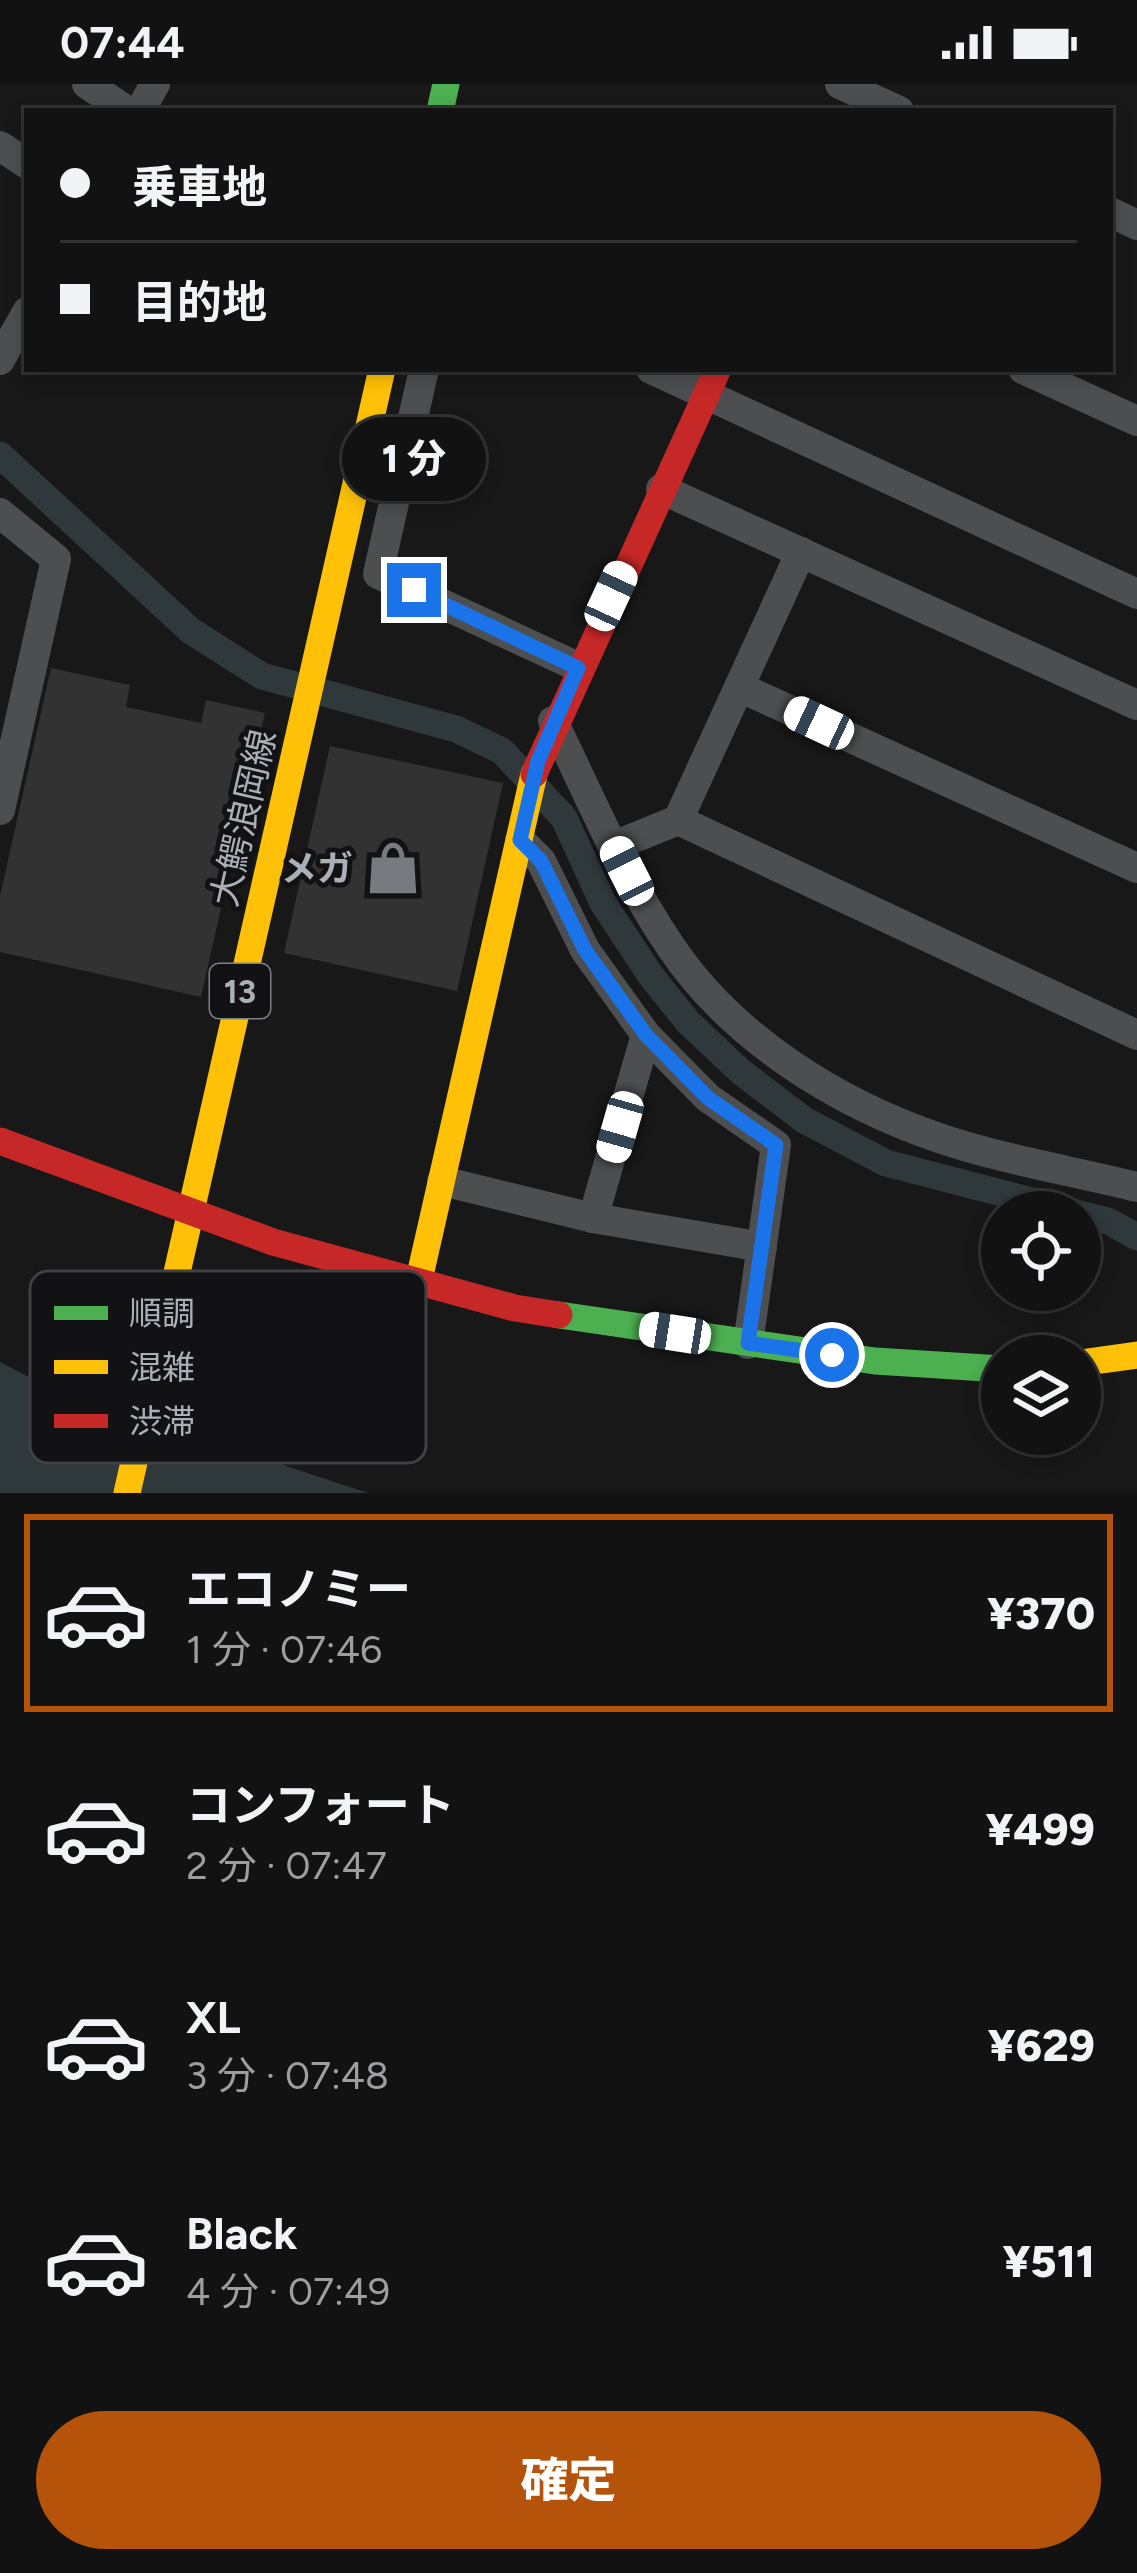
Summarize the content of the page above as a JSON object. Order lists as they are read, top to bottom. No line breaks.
{"streets":{"street":["大鰐浪岡線","13"]},"places":{"shop":["メガ"]},"legend":["順調","混雑","渋滞"],"page":{"status":"07:44","banner":["乗車地","目的地"],"bubble":"1 分","list":[{"name":"エコノミー","note":"1 分 · 07:46","value":"¥370"},{"name":"コンフォート","note":"2 分 · 07:47","value":"¥499"},{"name":"XL","note":"3 分 · 07:48","value":"¥629"},{"name":"Black","note":"4 分 · 07:49","value":"¥511"}],"buttons":"確定"}}
